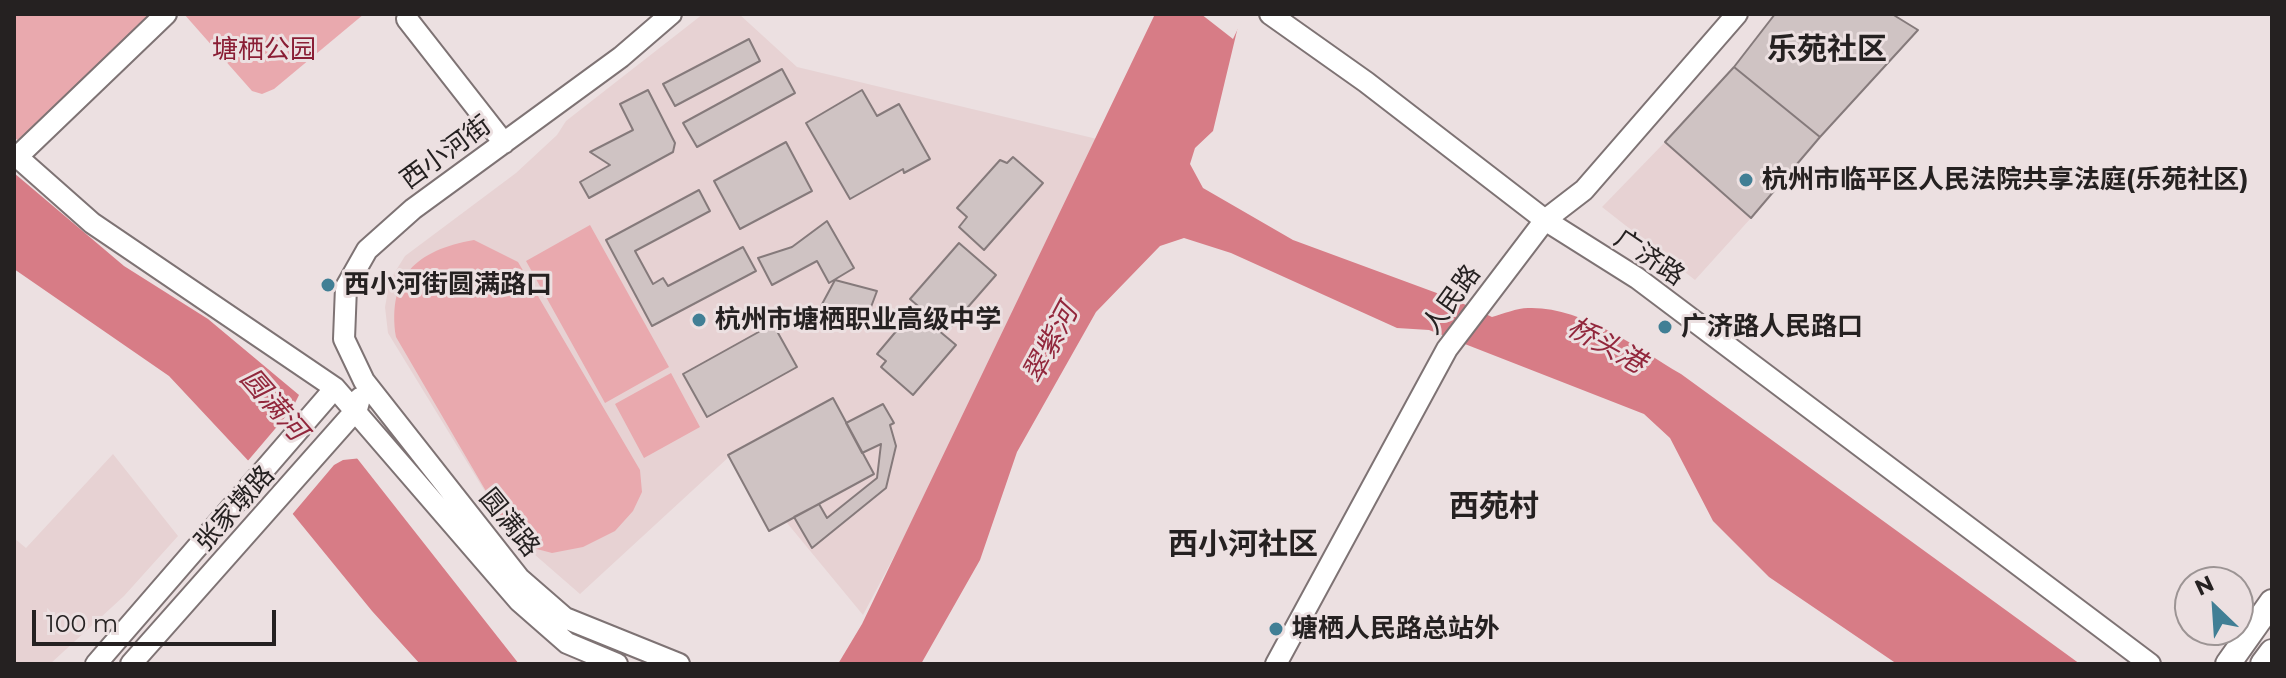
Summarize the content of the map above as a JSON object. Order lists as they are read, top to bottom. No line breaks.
{"streets":{"street":["西小河街","广济路","人民路","张家墩路","圆满路"]},"crossings":[["西小河街","张家墩路"],["西小河街","圆满路"],["广济路","人民路"],["张家墩路","圆满路"]],"districts":["乐苑社区","西苑村","西小河社区"],"water":["翠紫河","桥头港","圆满河"],"parks":["塘栖公园"],"places":["杭州市临平区人民法院共享法庭(乐苑社区)","西小河街圆满路口","杭州市塘栖职业高级中学","广济路人民路口","塘栖人民路总站外"],"scale_bar":"100 m","north":"top left"}
